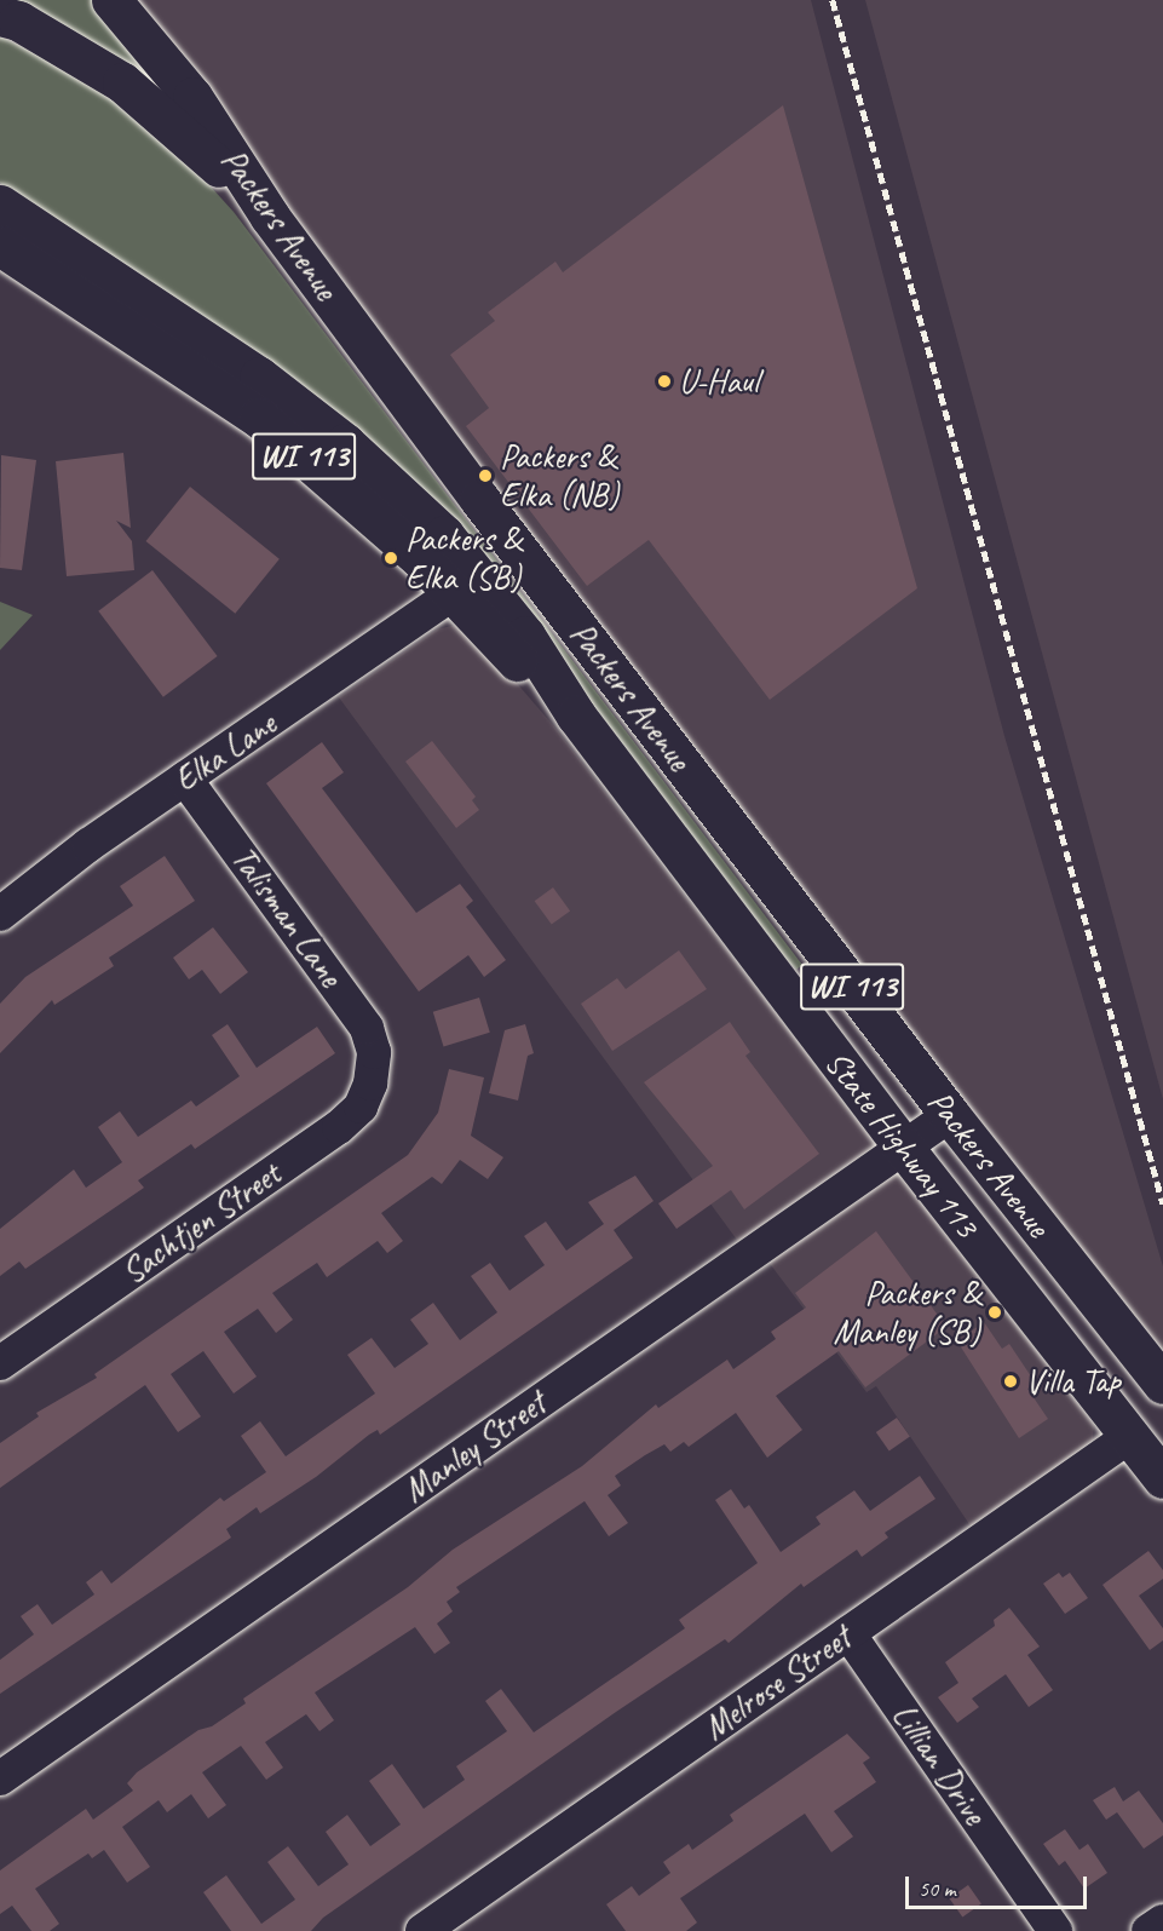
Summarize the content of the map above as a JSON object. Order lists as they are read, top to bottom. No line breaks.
{"streets":{"main road":["Packers Avenue","WI 113","State Highway 113"],"street":["Elka Lane","Talisman Lane","Sachtjen Street","Manley Street","Melrose Street","Lillian Drive"]},"crossings":[["Packers Avenue","WI 113"],["Packers Avenue","State Highway 113"],["Packers Avenue","Manley Street"],["WI 113","Elka Lane"],["WI 113","State Highway 113"],["WI 113","Melrose Street"],["Elka Lane","Talisman Lane"],["Talisman Lane","Sachtjen Street"],["State Highway 113","Manley Street"],["State Highway 113","Melrose Street"],["Melrose Street","Lillian Drive"]],"places":["U-Haul","Packers & Elka (NB)","Packers & Elka (SB)","Packers & Manley (SB)","Villa Tap"],"scale_bar":"50 m"}
